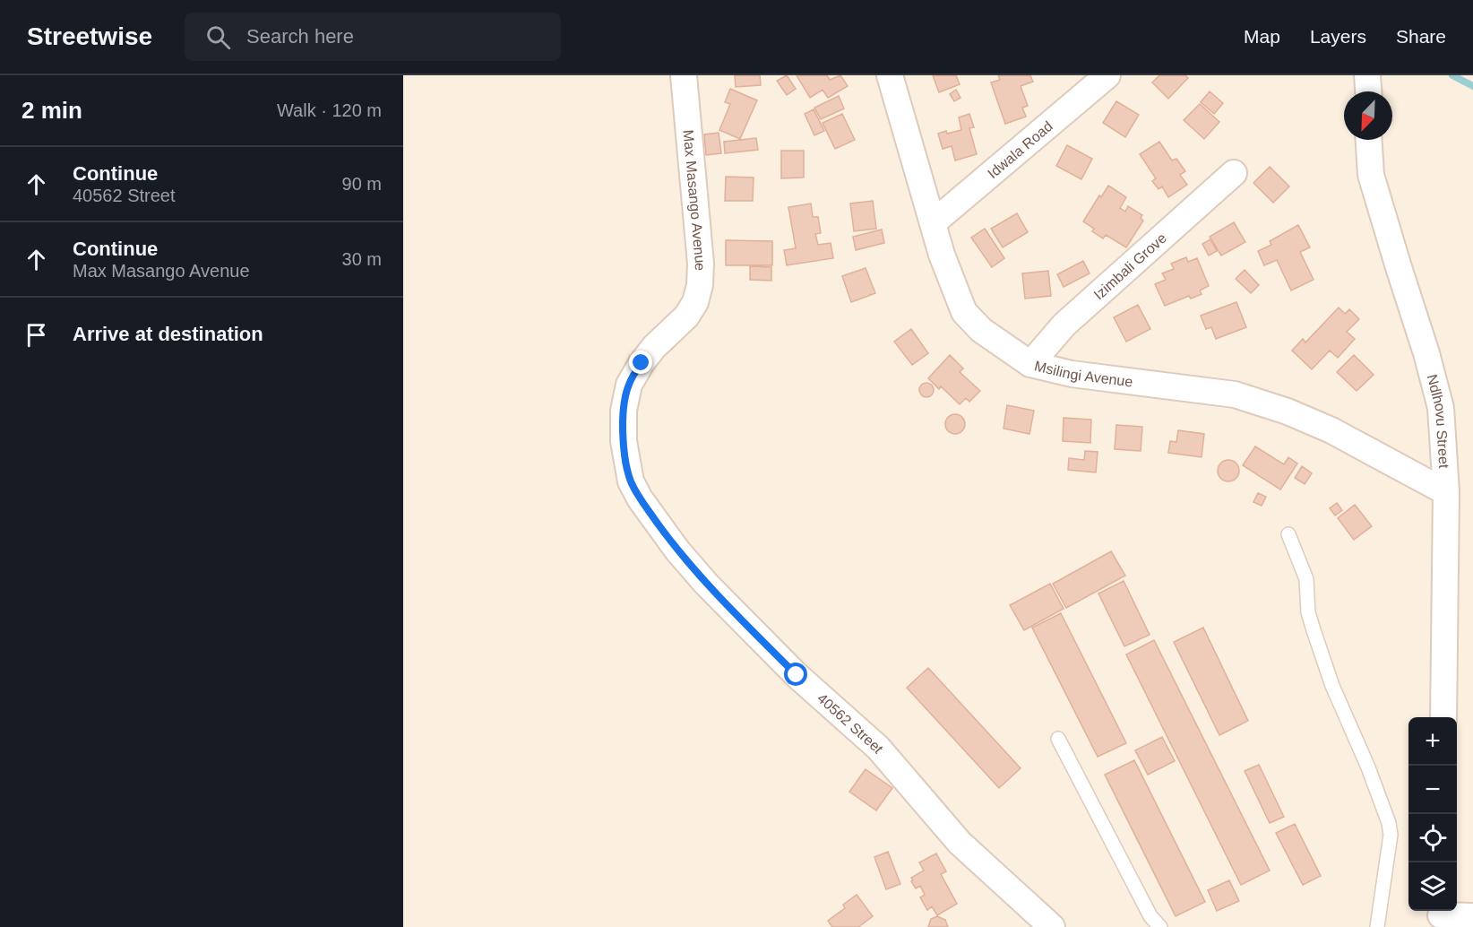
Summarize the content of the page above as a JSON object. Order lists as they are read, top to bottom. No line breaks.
{"streets":{"street":["Idwala Road","Max Masango Avenue","Izimbali Grove","Msilingi Avenue","Ndlhovu Street","40562 Street"]},"crossings":[["Idwala Road","Msilingi Avenue"],["Max Masango Avenue","40562 Street"],["Izimbali Grove","Msilingi Avenue"],["Msilingi Avenue","Ndlhovu Street"]],"north":"bottom left","page":{"header":"Streetwise","search":"Search here","nav":["Map","Layers","Share"],"heading":["2 min","Walk · 120 m"],"list":[["Continue","40562 Street","90 m"],["Continue","Max Masango Avenue","30 m"],"Arrive at destination"],"map_buttons":["+","−"]}}
